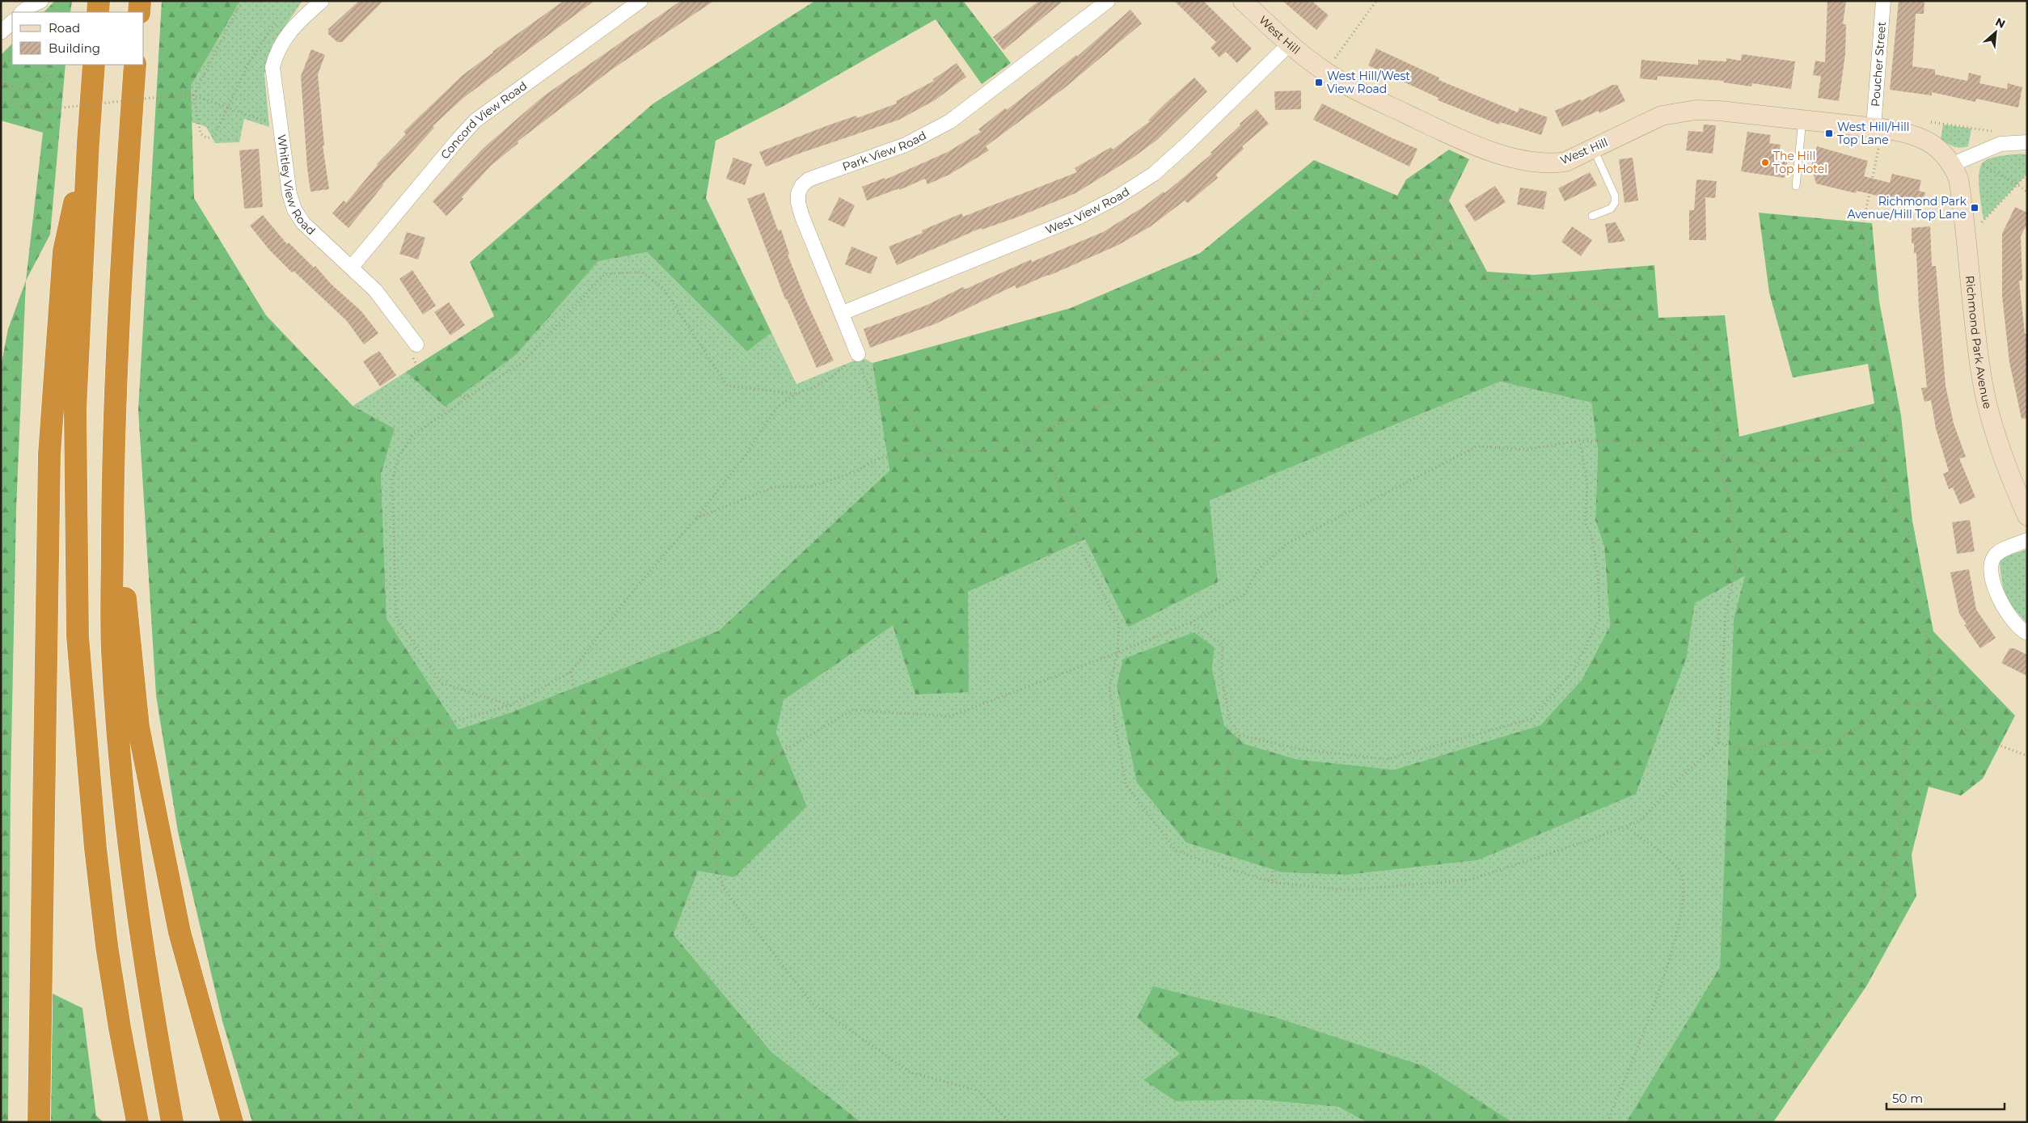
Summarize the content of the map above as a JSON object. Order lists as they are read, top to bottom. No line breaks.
{"streets":{"street":["West Hill","Poucher Street","Concord View Road","Park View Road","Whitley View Road","West View Road","Richmond Park Avenue"]},"crossings":[["West Hill","Poucher Street"],["West Hill","West View Road"],["West Hill","Richmond Park Avenue"],["Concord View Road","Whitley View Road"],["Park View Road","West View Road"]],"places":{"transit":["West Hill/West View Road","West Hill/Hill Top Lane","Richmond Park Avenue/Hill Top Lane"],"other":["The Hill Top Hotel"]},"legend":["Road","Building"],"scale_bar":"50 m","north":"top right"}
